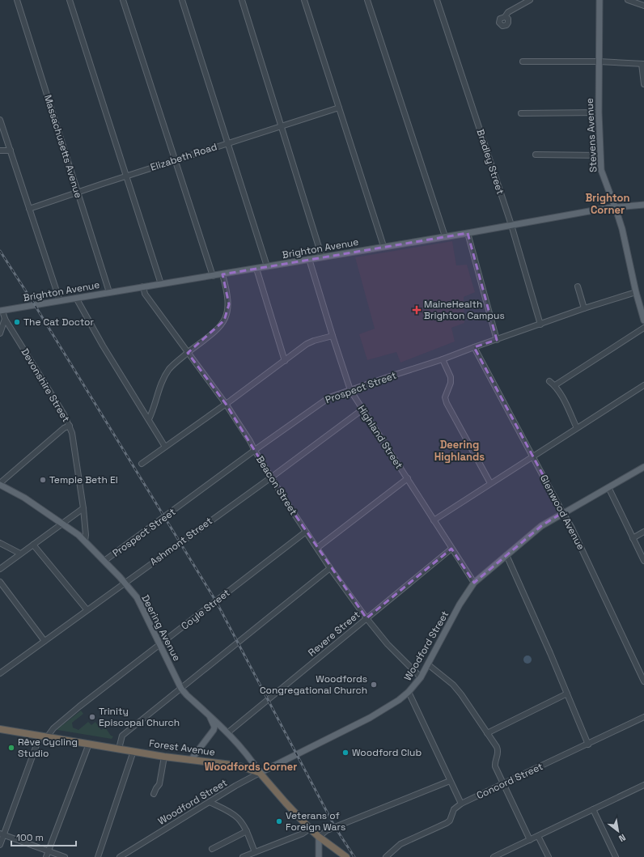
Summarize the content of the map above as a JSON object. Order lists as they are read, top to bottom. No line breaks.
{"streets":{"highway":["Forest Avenue"],"main road":["Stevens Avenue","Brighton Avenue","Deering Avenue","Woodford Street"],"street":["Massachusetts Avenue","Elizabeth Road","Bradley Street","Devonshire Street","Prospect Street","Highland Street","Beacon Street","Glenwood Avenue","Ashmont Street","Coyle Street","Revere Street","Concord Street"]},"crossings":[["Stevens Avenue","Brighton Avenue"],["Stevens Avenue","Prospect Street"],["Massachusetts Avenue","Elizabeth Road"],["Massachusetts Avenue","Brighton Avenue"],["Bradley Street","Brighton Avenue"],["Bradley Street","Prospect Street"],["Brighton Avenue","Devonshire Street"],["Brighton Avenue","Highland Street"],["Brighton Avenue","Beacon Street"],["Devonshire Street","Deering Avenue"],["Prospect Street","Highland Street"],["Prospect Street","Beacon Street"],["Prospect Street","Glenwood Avenue"],["Prospect Street","Deering Avenue"],["Highland Street","Ashmont Street"],["Highland Street","Revere Street"],["Highland Street","Woodford Street"],["Beacon Street","Ashmont Street"],["Beacon Street","Coyle Street"],["Beacon Street","Revere Street"],["Beacon Street","Woodford Street"],["Glenwood Avenue","Woodford Street"],["Ashmont Street","Deering Avenue"],["Coyle Street","Deering Avenue"],["Coyle Street","Forest Avenue"],["Deering Avenue","Revere Street"],["Deering Avenue","Woodford Street"],["Deering Avenue","Forest Avenue"],["Woodford Street","Forest Avenue"]],"districts":["Brighton Corner","Deering Highlands","Woodfords Corner"],"places":{"health":["MaineHealth Brighton Campus"],"other":["The Cat Doctor","Temple Beth El","Woodfords Congregational Church","Trinity Episcopal Church","Rêve Cycling Studio","Woodford Club","Veterans of Foreign Wars"]},"scale_bar":"100 m","north":"bottom right"}
